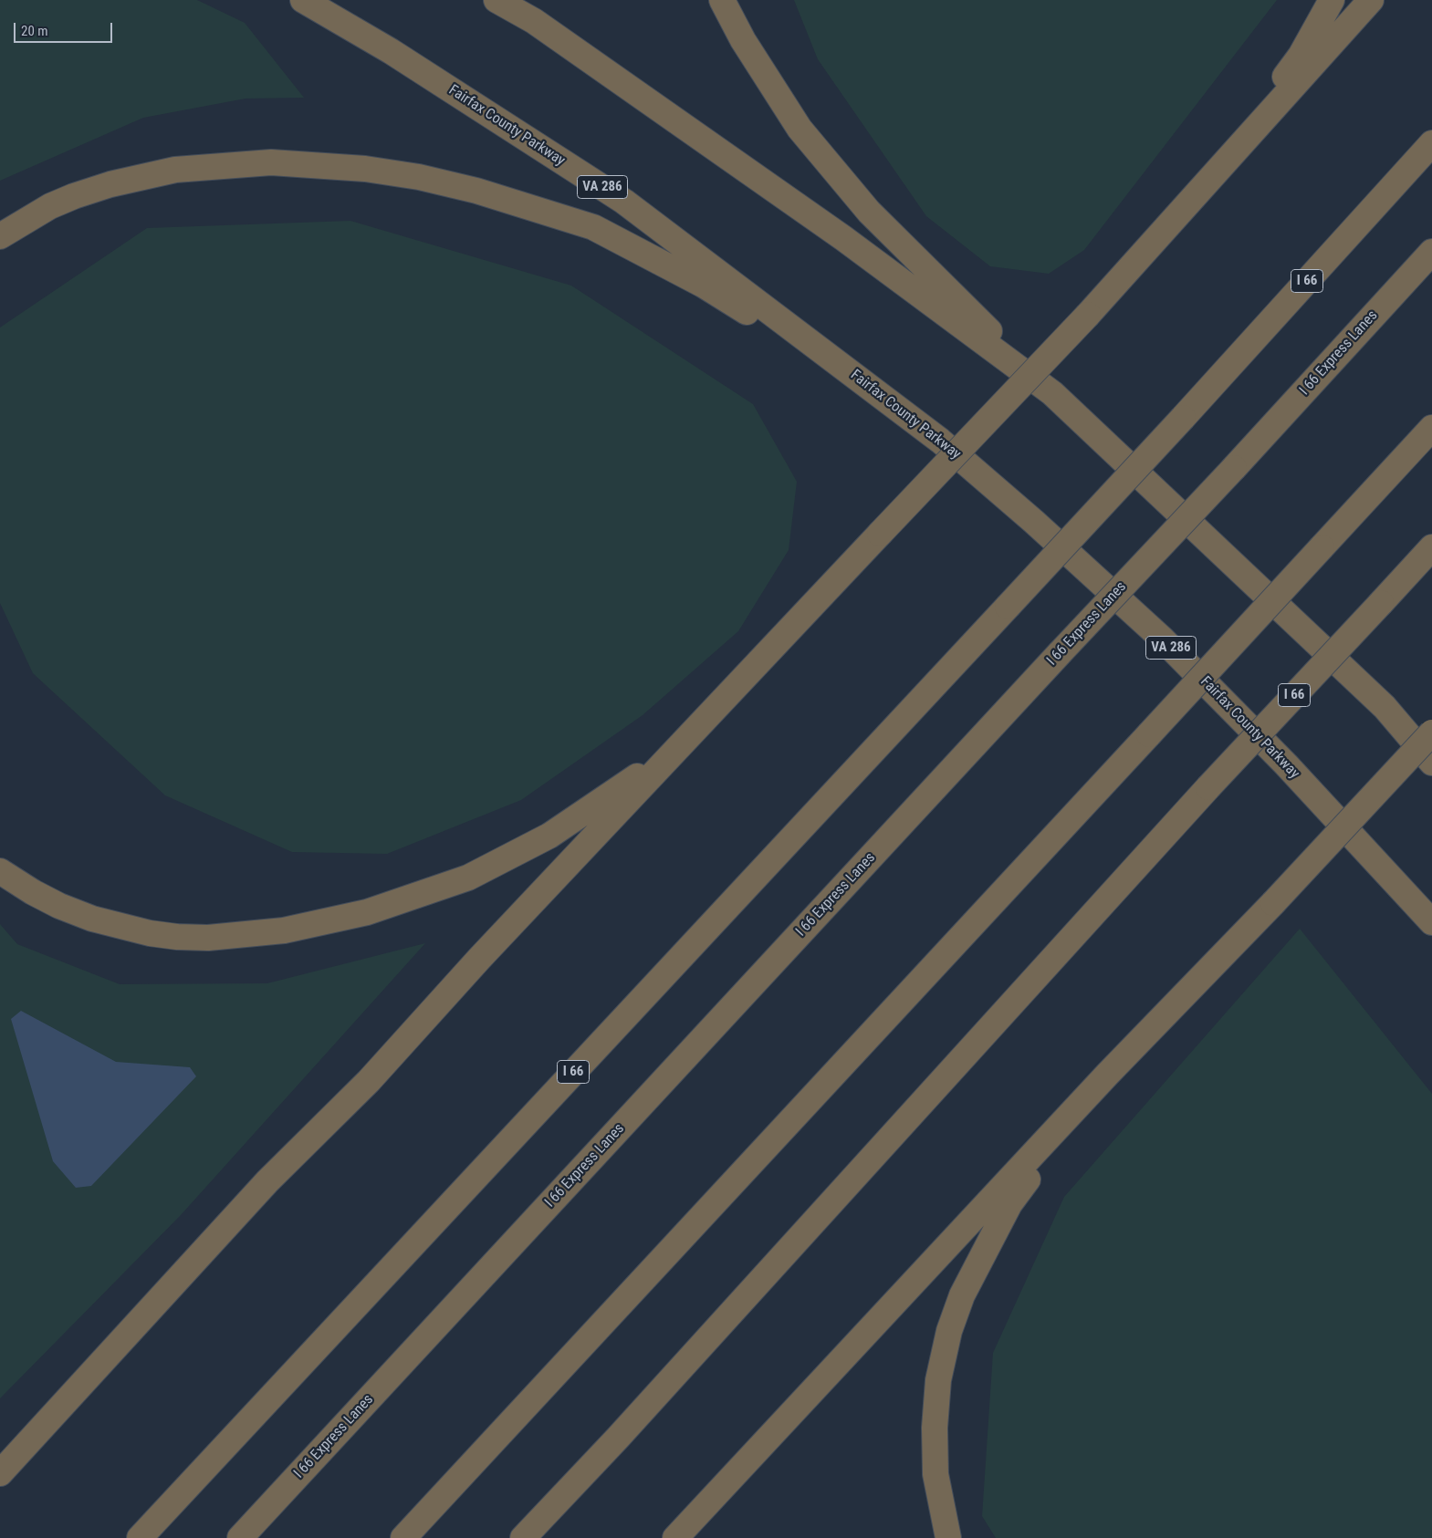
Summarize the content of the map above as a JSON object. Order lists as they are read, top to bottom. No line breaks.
{"streets":{"highway":["Fairfax County Parkway","VA 286","I 66","I 66 Express Lanes"]},"scale_bar":"20 m"}
